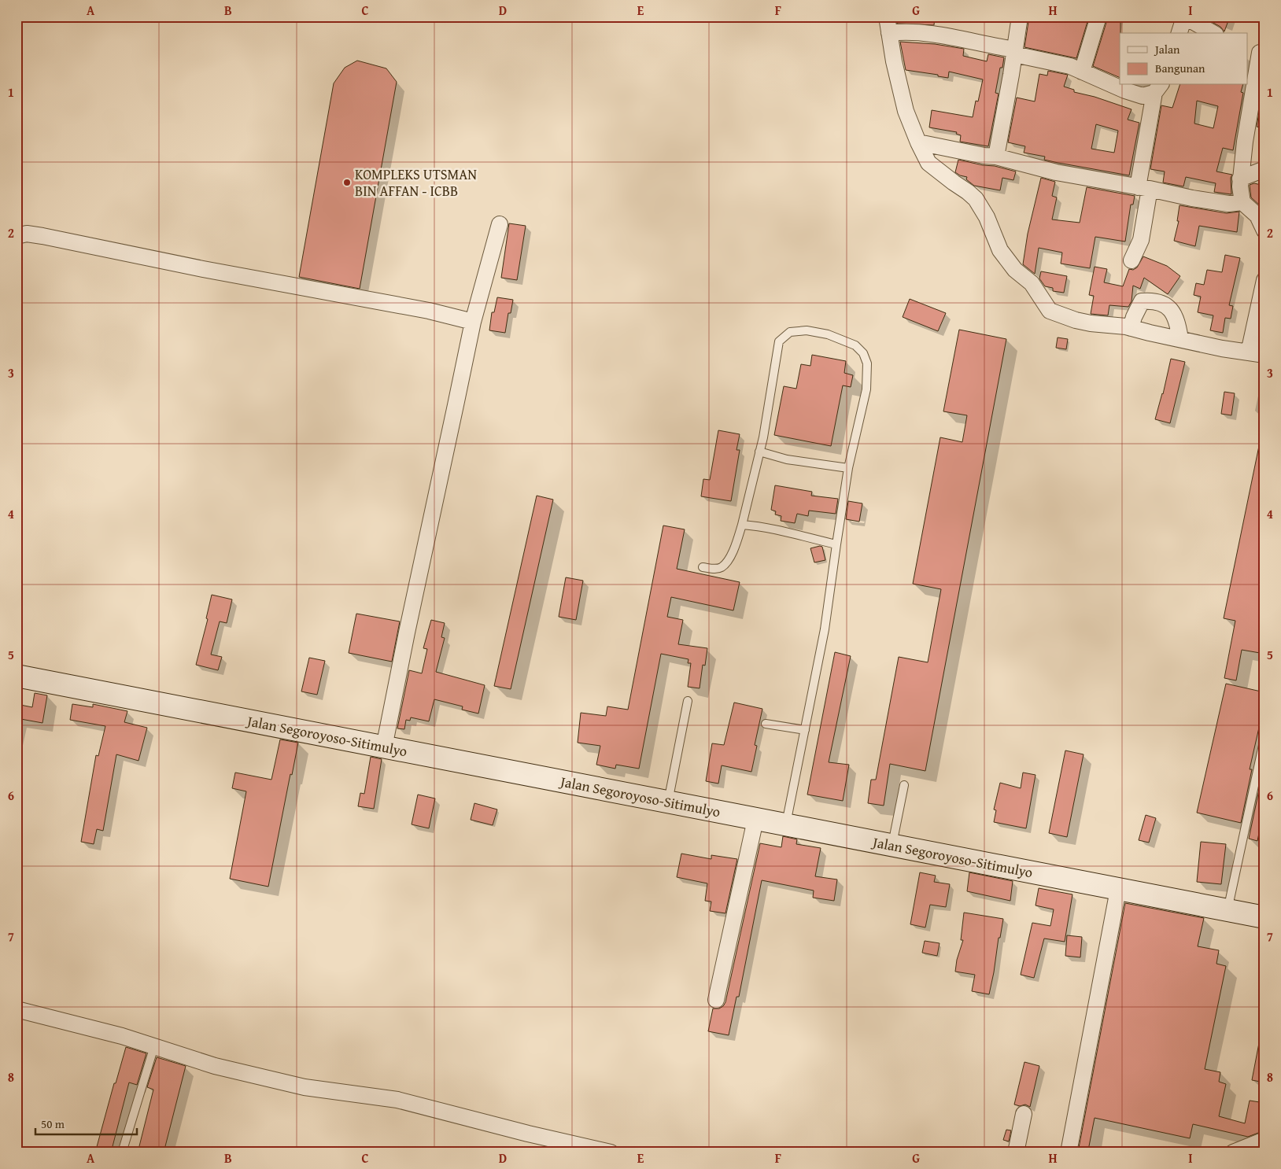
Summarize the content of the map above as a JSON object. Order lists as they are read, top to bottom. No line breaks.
{"streets":{"main road":["Jalan Segoroyoso-Sitimulyo"]},"places":["KOMPLEKS UTSMAN BIN AFFAN - ICBB"],"legend":["Jalan","Bangunan"],"scale_bar":"50 m","grid":{"columns":["A","B","C","D","E","F","G","H","I"],"rows":["1","2","3","4","5","6","7","8"]}}
